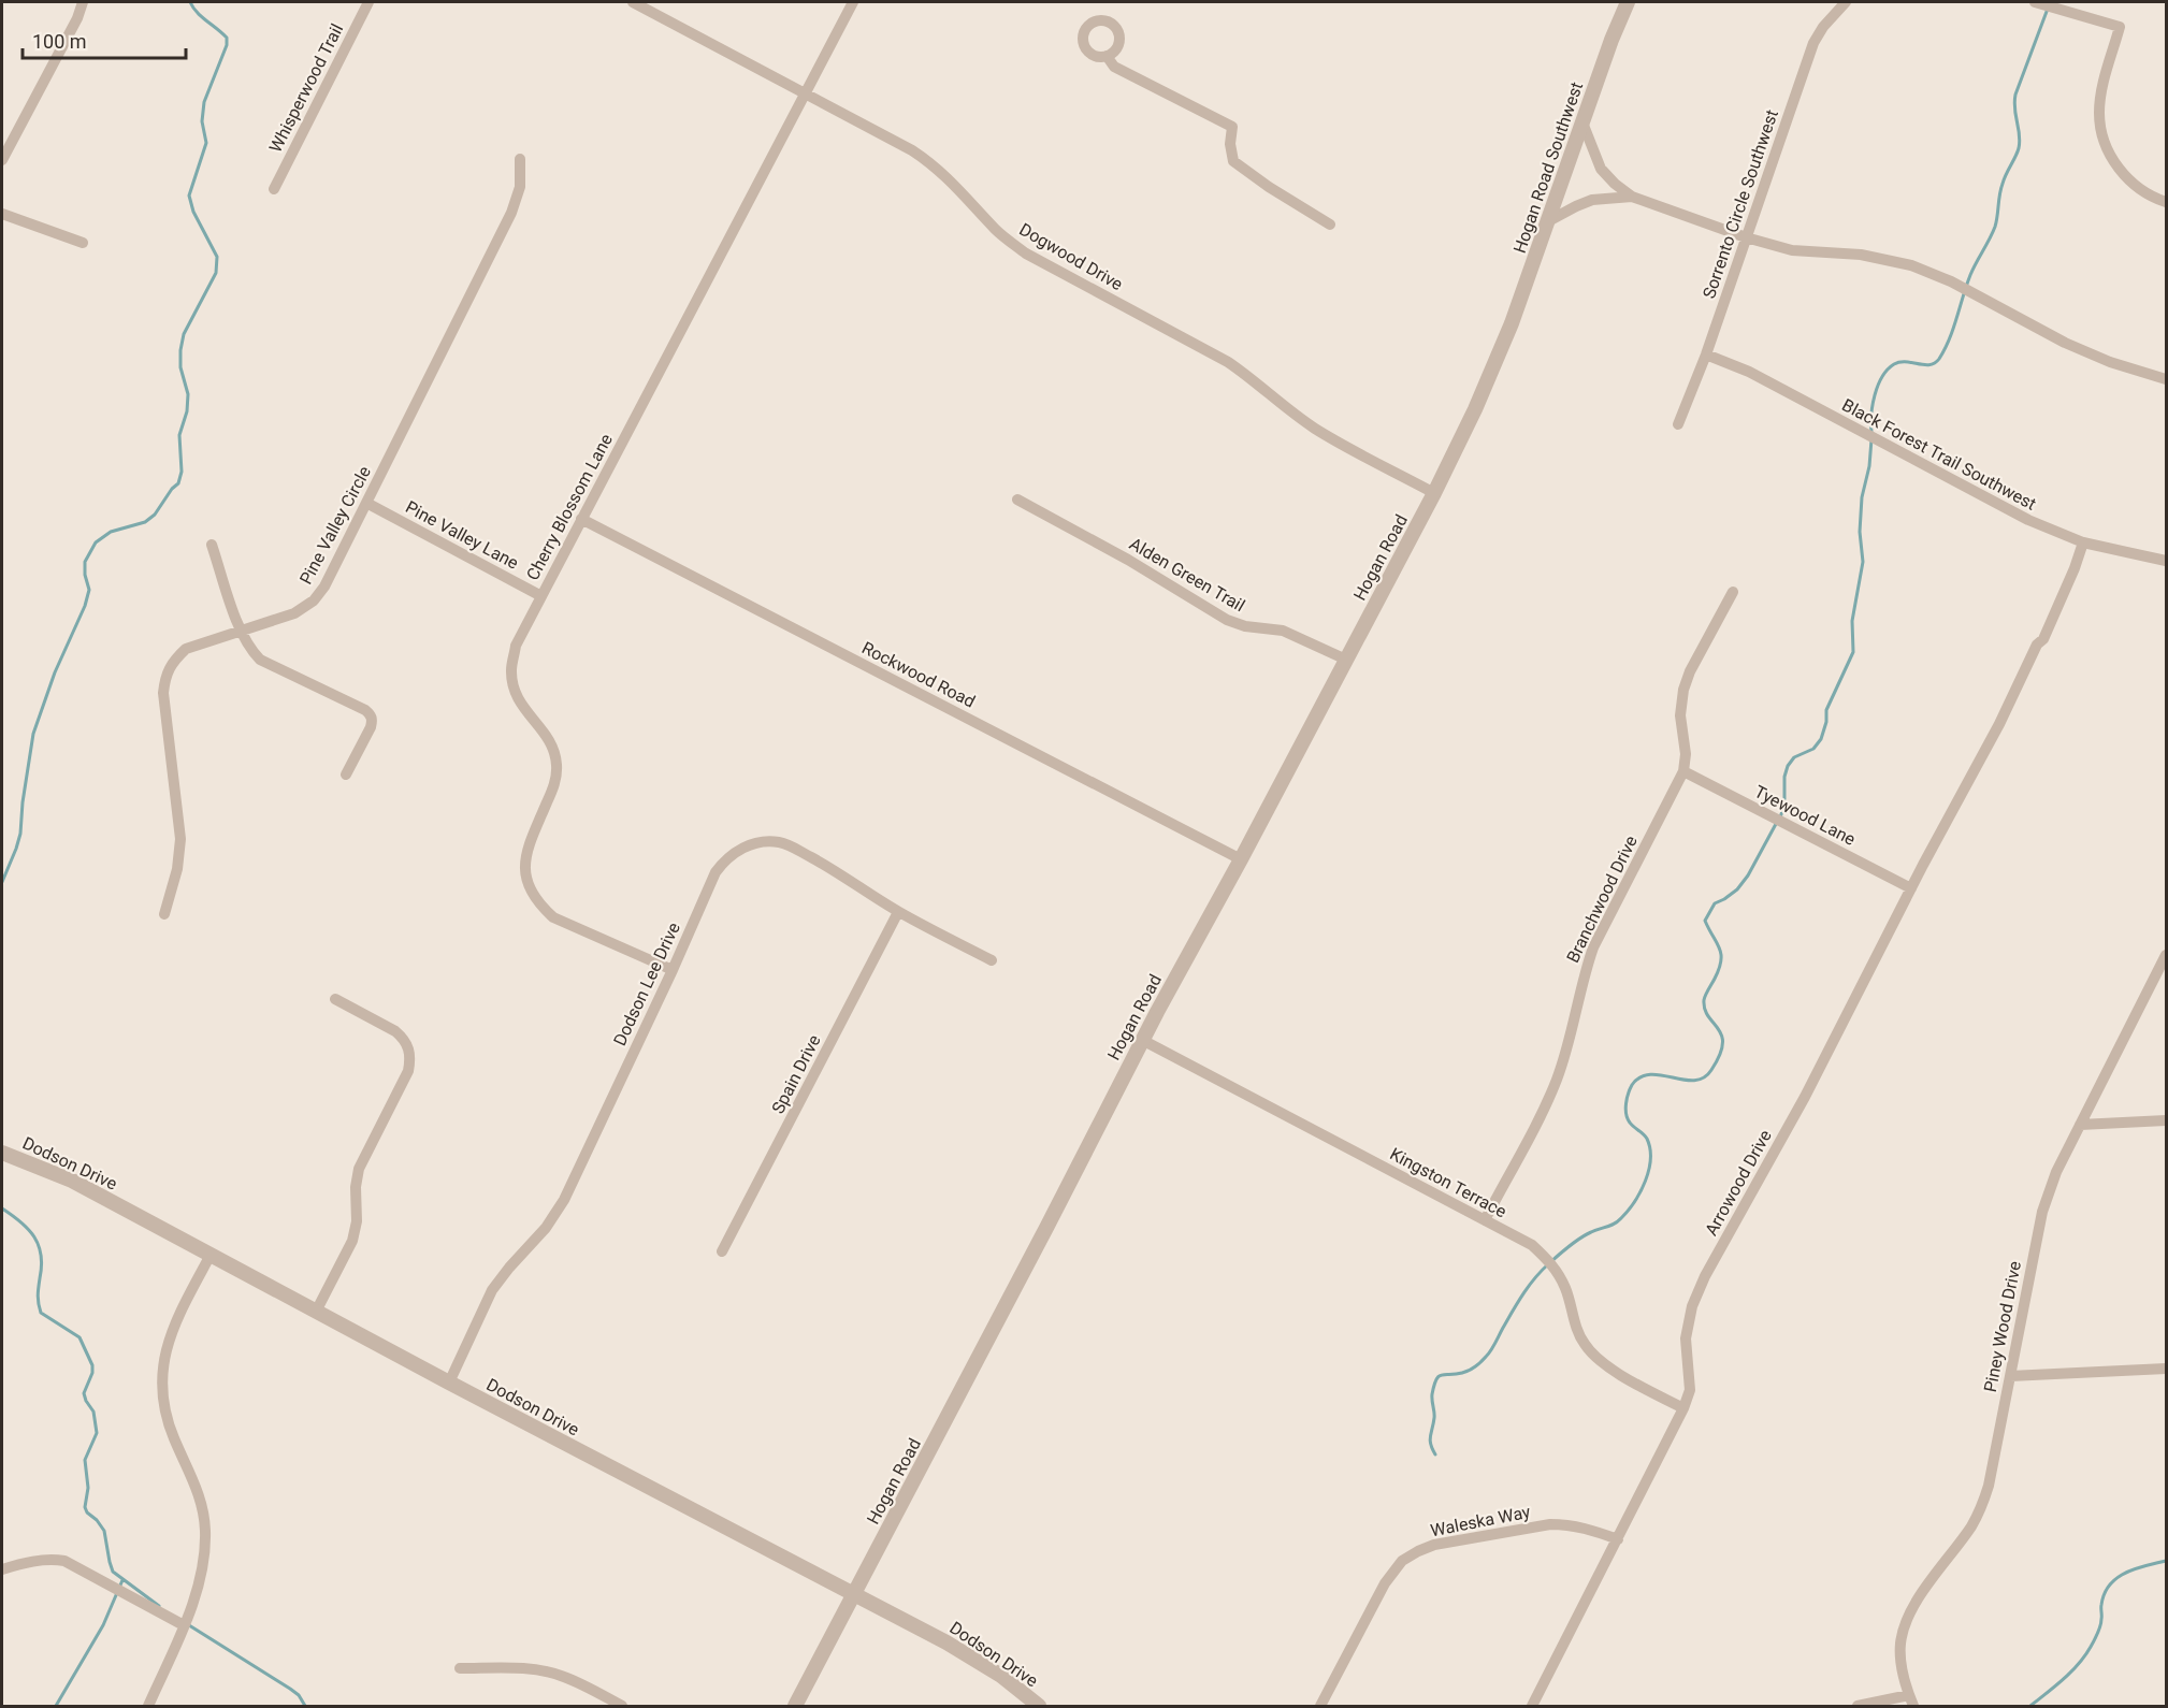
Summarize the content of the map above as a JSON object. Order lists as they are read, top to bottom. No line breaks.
{"streets":{"street":["Whisperwood Trail","Hogan Road Southwest","Sorrento Circle Southwest","Dogwood Drive","Black Forest Trail Southwest","Cherry Blossom Lane","Pine Valley Circle","Pine Valley Lane","Hogan Road","Alden Green Trail","Rockwood Road","Tyewood Lane","Branchwood Drive","Dodson Lee Drive","Spain Drive","Dodson Drive","Kingston Terrace","Arrowood Drive","Piney Wood Drive","Waleska Way"]},"crossings":[["Hogan Road Southwest","Hogan Road"],["Sorrento Circle Southwest","Black Forest Trail Southwest"],["Dogwood Drive","Cherry Blossom Lane"],["Dogwood Drive","Hogan Road"],["Black Forest Trail Southwest","Arrowood Drive"],["Cherry Blossom Lane","Pine Valley Lane"],["Cherry Blossom Lane","Rockwood Road"],["Cherry Blossom Lane","Dodson Lee Drive"],["Pine Valley Circle","Pine Valley Lane"],["Hogan Road","Alden Green Trail"],["Hogan Road","Rockwood Road"],["Hogan Road","Dodson Drive"],["Hogan Road","Kingston Terrace"],["Tyewood Lane","Branchwood Drive"],["Tyewood Lane","Arrowood Drive"],["Branchwood Drive","Kingston Terrace"],["Dodson Lee Drive","Spain Drive"],["Dodson Lee Drive","Dodson Drive"],["Kingston Terrace","Arrowood Drive"],["Arrowood Drive","Waleska Way"]],"scale_bar":"100 m"}
